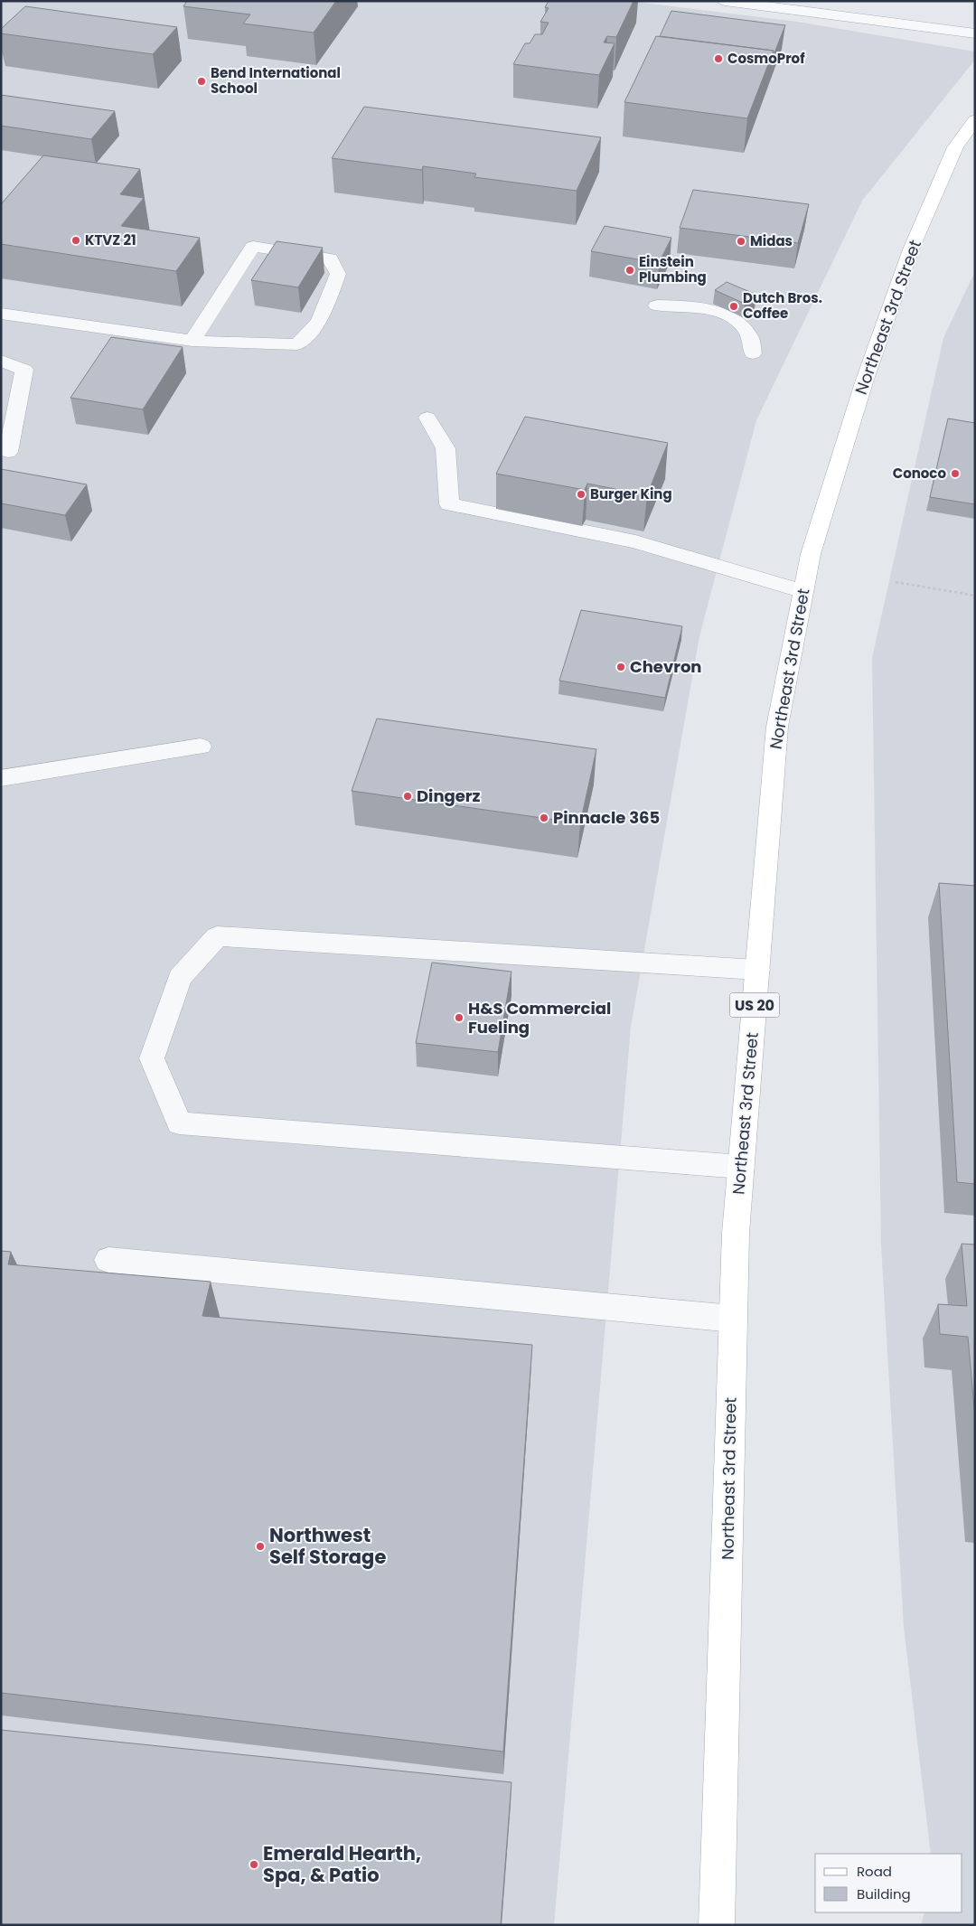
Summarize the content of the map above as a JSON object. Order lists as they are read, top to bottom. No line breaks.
{"streets":{"main road":["Northeast 3rd Street","US 20"]},"places":["CosmoProf","Bend International School","KTVZ 21","Midas","Einstein Plumbing","Dutch Bros. Coffee","Conoco","Burger King","Chevron","Dingerz","Pinnacle 365","H&S Commercial Fueling","Northwest Self Storage","Emerald Hearth, Spa, & Patio"],"legend":["Road","Building"]}
